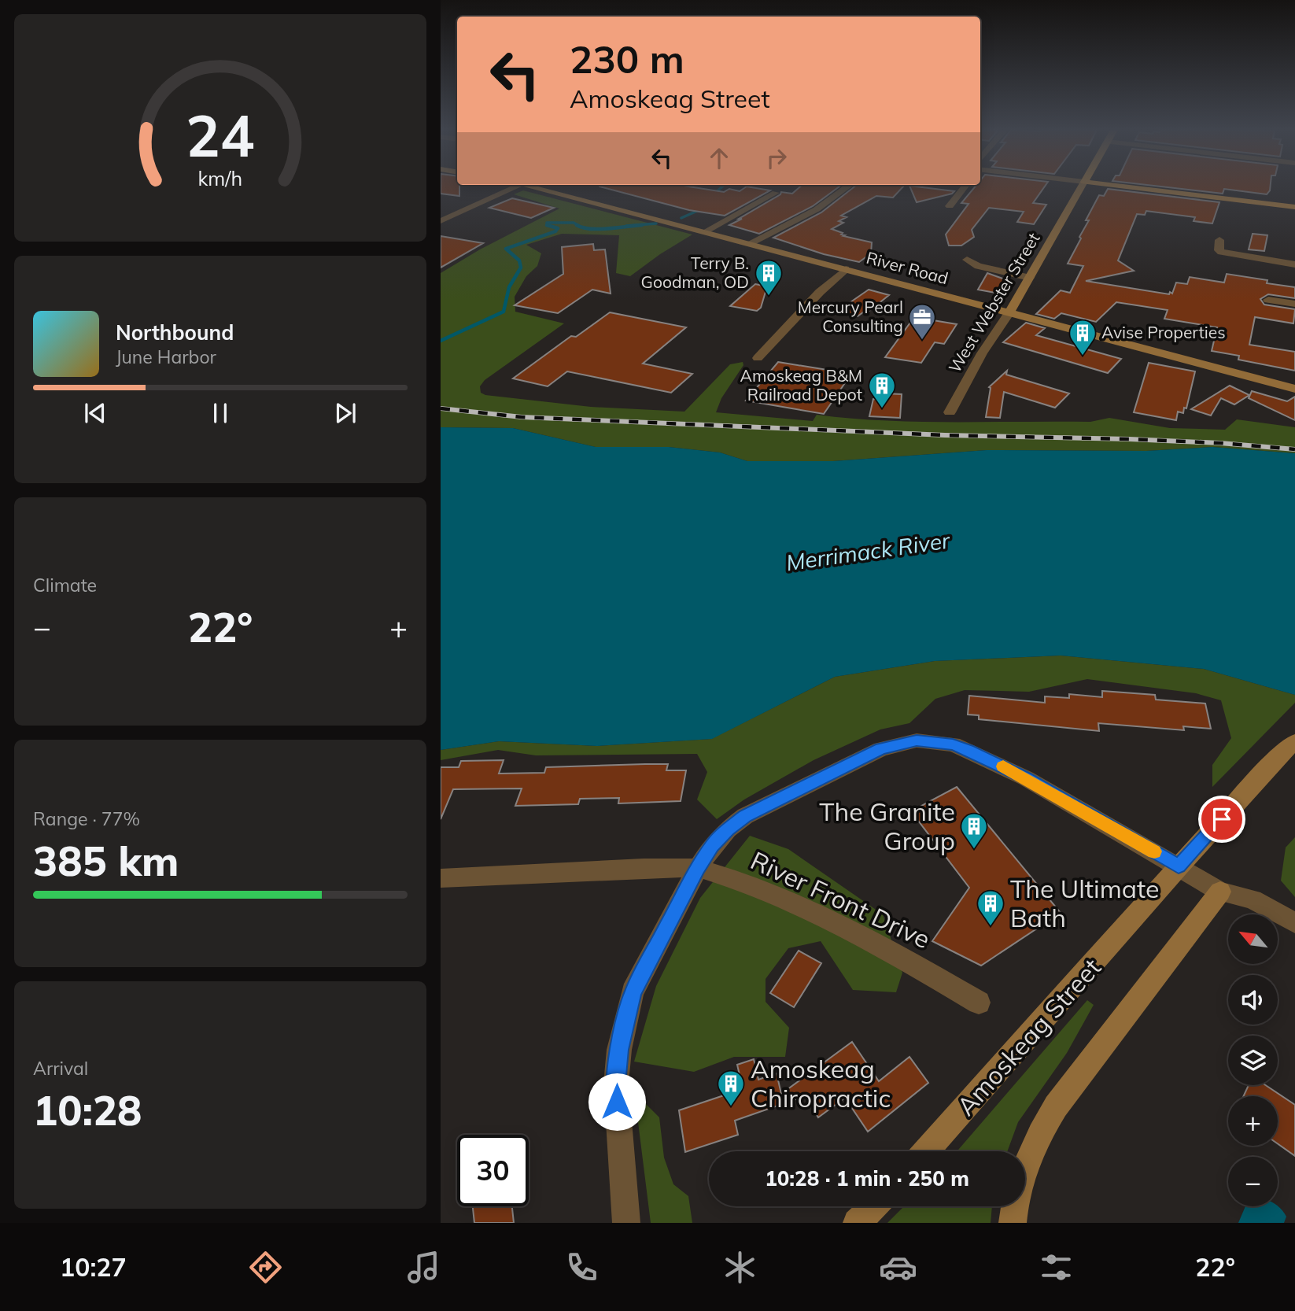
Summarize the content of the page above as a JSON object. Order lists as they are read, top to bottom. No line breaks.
{"streets":{"street":["River Road","West Webster Street","River Front Drive","Amoskeag Street"]},"crossings":[["River Road","West Webster Street"]],"water":["Merrimack River"],"places":{"building":["Terry B. Goodman, OD","Avise Properties","Amoskeag B&M Railroad Depot","The Granite Group","The Ultimate Bath","Amoskeag Chiropractic"],"office":["Mercury Pearl Consulting"]},"north":"top left","page":{"turn":["230 m","Amoskeag Street"],"song":["Northbound","June Harbor"],"tile":["Climate",["Range · 77%","385 km"],["Arrival","10:28"]],"heat":["−","22°","+"],"map_buttons":["+","−"],"limit":"30","trip":"10:28 · 1 min · 250 m","tabs":["10:27","22°"],"gauge":["24","km/h"]}}
